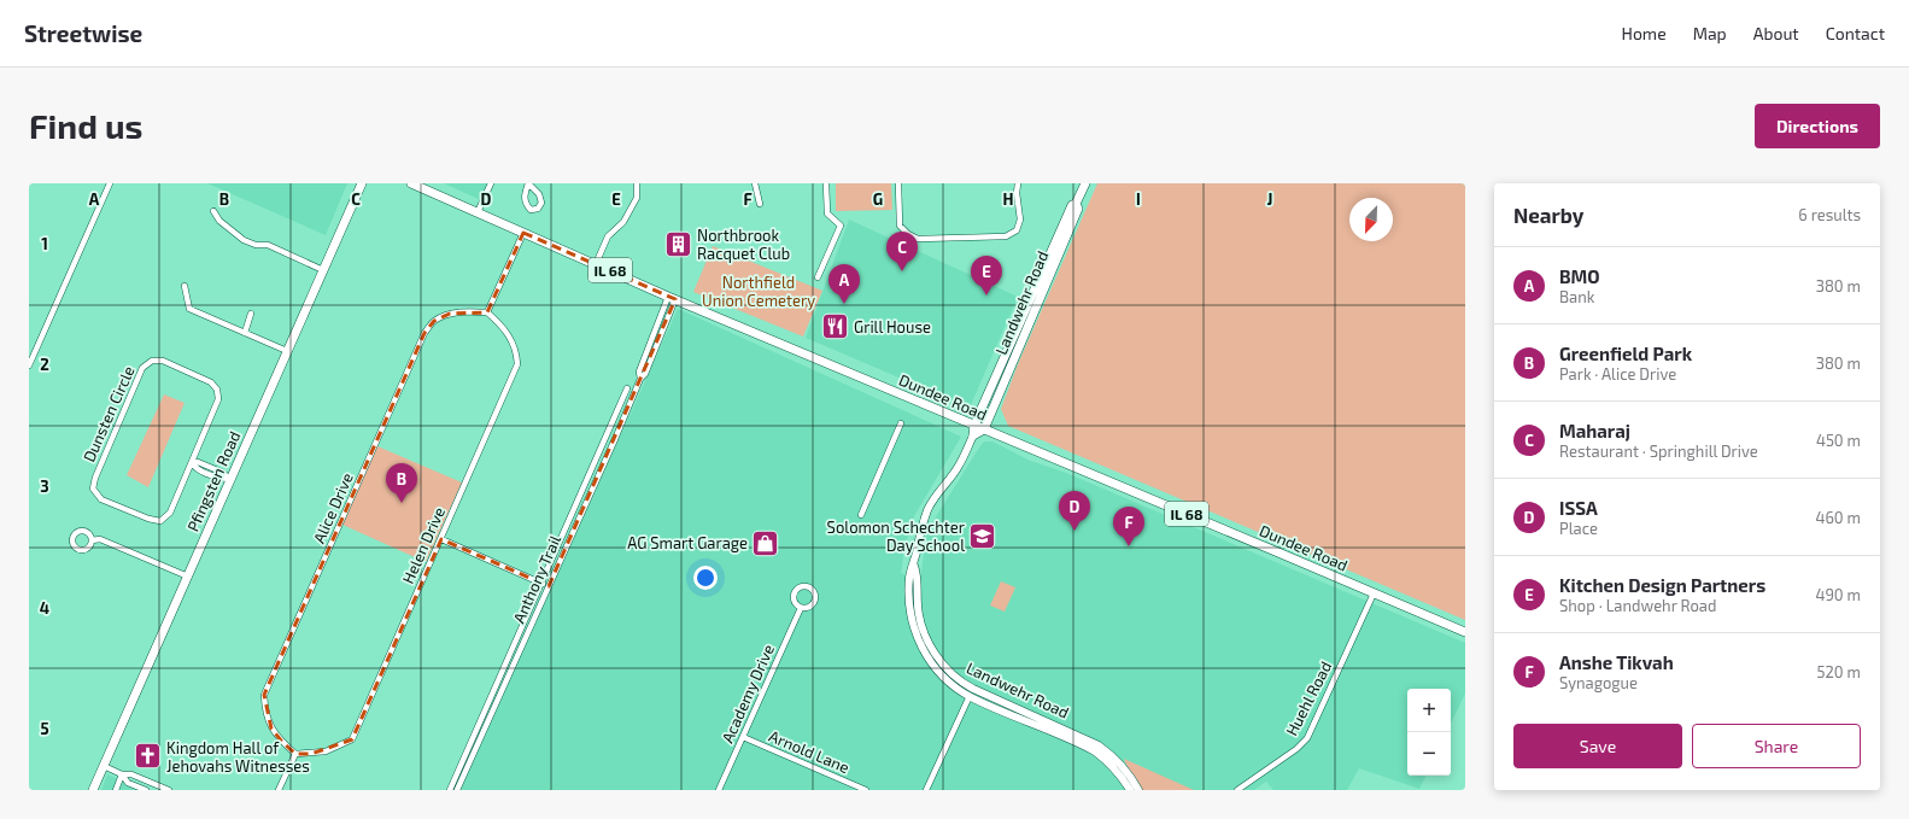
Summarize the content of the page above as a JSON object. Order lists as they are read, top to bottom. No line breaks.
{"streets":{"main road":["IL 68","Landwehr Road","Dundee Road","Pfingsten Road"],"street":["Dunsten Circle","Alice Drive","Helen Drive","Anthony Trail","Academy Drive","Huehl Road","Arnold Lane"]},"crossings":[["Landwehr Road","Dundee Road"],["Dundee Road","Anthony Trail"],["Dundee Road","Huehl Road"],["Alice Drive","Helen Drive"],["Academy Drive","Arnold Lane"]],"parks":["Northfield Union Cemetery"],"places":{"building":["Northbrook Racquet Club"],"restaurant":["Grill House"],"school or university":["Solomon Schechter Day School"],"shop":["AG Smart Garage"],"church":["Kingdom Hall of Jehovahs Witnesses"]},"north":"bottom left","page":{"header":"Streetwise","nav":["Home","Map","About","Contact"],"buttons":["Directions",["Save","Share"]],"title":"Find us","heading":["Nearby","6 results"],"pins":["C","E","A","B","D","F"],"list":[{"mark":"A","name":"BMO","note":"Bank","value":"380 m"},{"mark":"B","name":"Greenfield Park","note":"Park · Alice Drive","value":"380 m"},{"mark":"C","name":"Maharaj","note":"Restaurant · Springhill Drive","value":"450 m"},{"mark":"D","name":"ISSA","note":"Place","value":"460 m"},{"mark":"E","name":"Kitchen Design Partners","note":"Shop · Landwehr Road","value":"490 m"},{"mark":"F","name":"Anshe Tikvah","note":"Synagogue","value":"520 m"}],"map_buttons":["+","−"]},"grid":{"columns":["A","B","C","D","E","F","G","H","I","J"],"rows":["1","2","3","4","5"]}}
